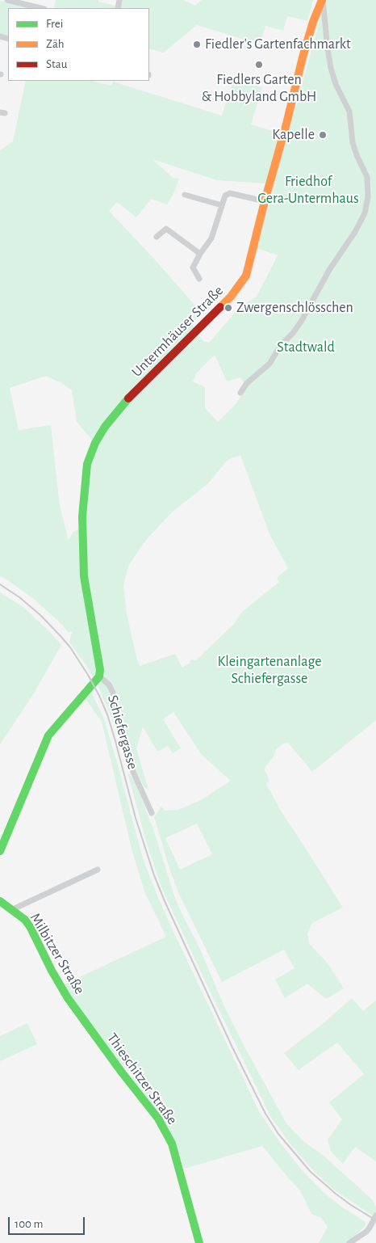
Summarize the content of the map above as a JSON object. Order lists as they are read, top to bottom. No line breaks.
{"streets":{"main road":["Untermhäuser Straße","Milbitzer Straße","Thieschitzer Straße"],"street":["Schiefergasse"]},"crossings":[["Untermhäuser Straße","Schiefergasse"],["Milbitzer Straße","Thieschitzer Straße"]],"parks":["Friedhof Gera-Untermhaus","Stadtwald","Kleingartenanlage Schiefergasse"],"places":["Fiedler's Gartenfachmarkt","Fiedlers Garten & Hobbyland GmbH","Kapelle","Zwergenschlösschen"],"legend":["Frei","Zäh","Stau"],"scale_bar":"100 m"}
